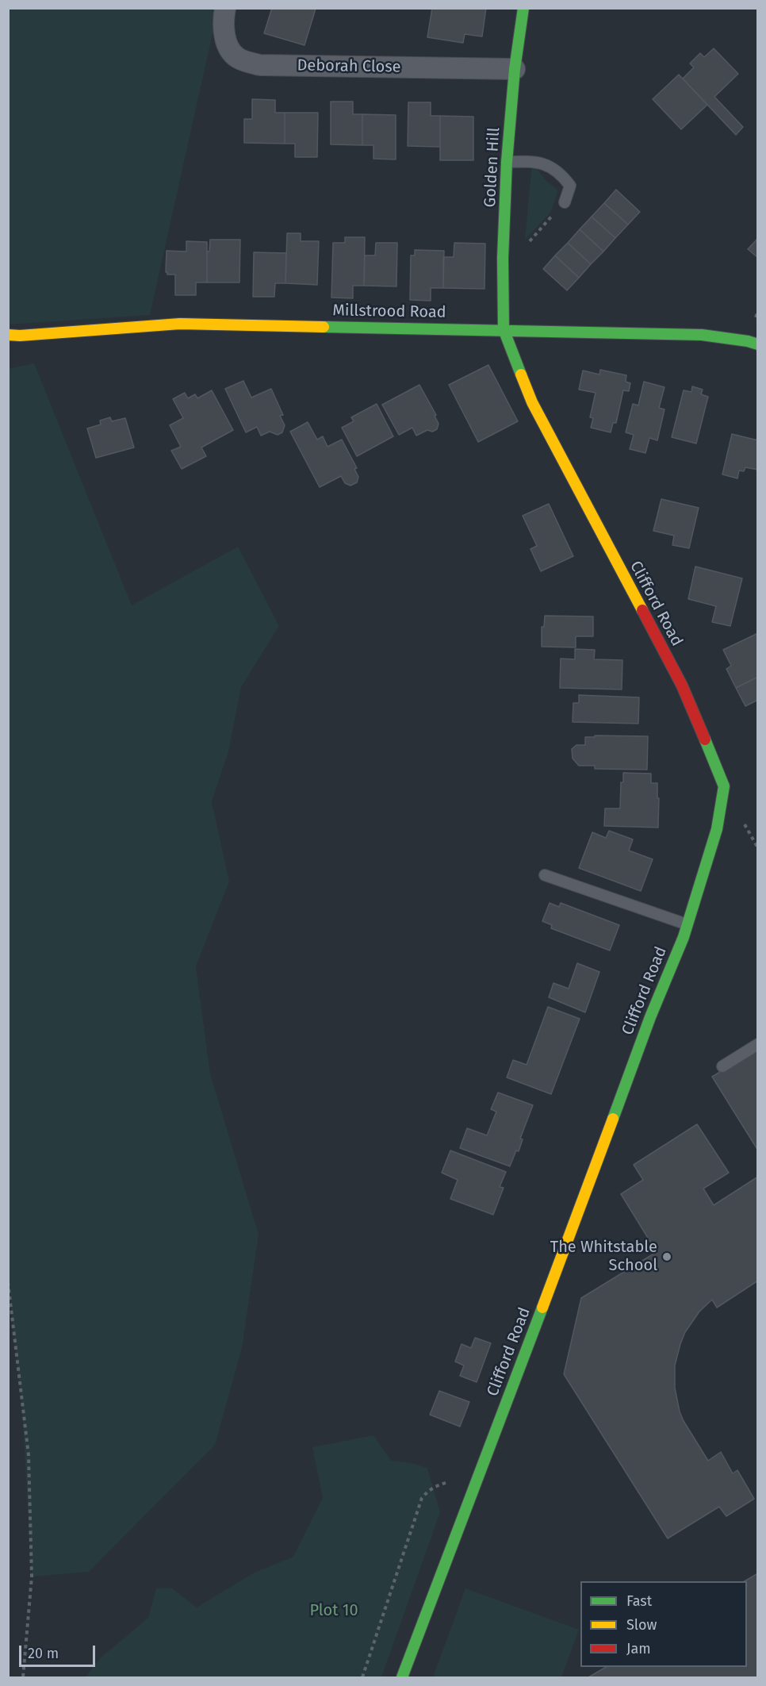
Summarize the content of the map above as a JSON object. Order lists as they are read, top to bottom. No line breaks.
{"streets":{"street":["Deborah Close","Golden Hill","Millstrood Road","Clifford Road"]},"crossings":[["Deborah Close","Golden Hill"],["Golden Hill","Millstrood Road"],["Golden Hill","Clifford Road"],["Millstrood Road","Clifford Road"]],"parks":["Plot 10"],"places":["The Whitstable School"],"legend":["Fast","Slow","Jam"],"scale_bar":"20 m"}
